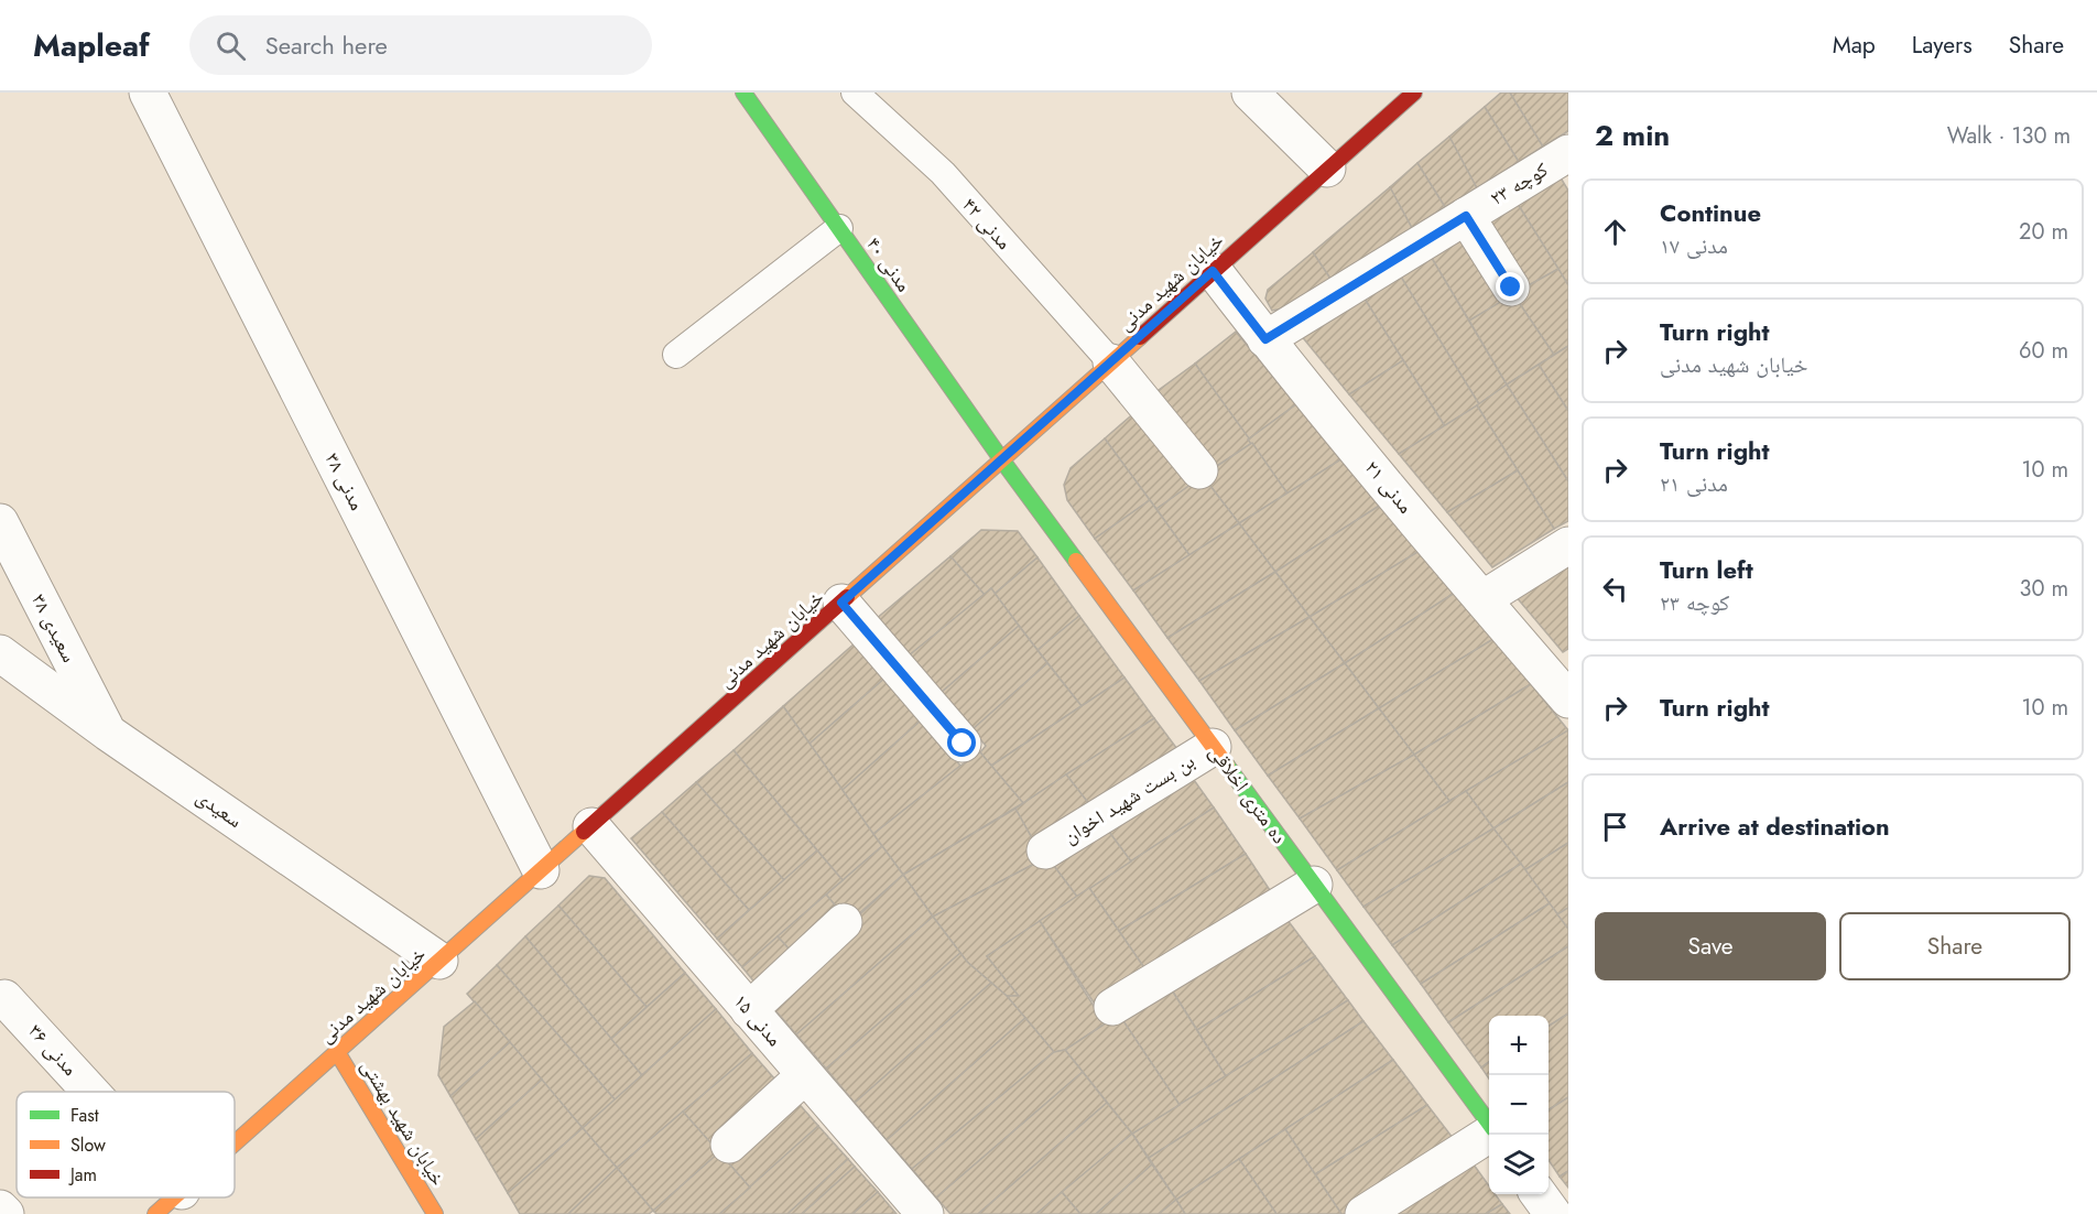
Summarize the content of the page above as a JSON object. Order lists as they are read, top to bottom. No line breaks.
{"streets":{"street":["کوچه ۲۳","مدنی ۴۰","خیابان شهید مدنی","مدنی ۳۸","مدنی ۲۱","سعیدی ۳۸","ده متری اخلاقی","بن بست شهید اخوان","سعیدی","مدنی ۱۵","مدنی ۳۶","خیابان شهید بهشتی"],"lane":["مدنی ۴۲"]},"crossings":[["کوچه ۲۳","مدنی ۲۱"],["مدنی ۴۲","خیابان شهید مدنی"],["مدنی ۴۰","خیابان شهید مدنی"],["مدنی ۴۰","ده متری اخلاقی"],["خیابان شهید مدنی","مدنی ۳۸"],["خیابان شهید مدنی","مدنی ۲۱"],["خیابان شهید مدنی","ده متری اخلاقی"],["خیابان شهید مدنی","سعیدی"],["خیابان شهید مدنی","مدنی ۱۵"],["خیابان شهید مدنی","خیابان شهید بهشتی"],["سعیدی ۳۸","سعیدی"],["ده متری اخلاقی","بن بست شهید اخوان"]],"legend":["Fast","Slow","Jam"],"page":{"header":"Mapleaf","search":"Search here","nav":["Map","Layers","Share"],"heading":["2 min","Walk · 130 m"],"list":[["Continue","مدنی ۱۷","20 m"],["Turn right","خیابان شهید مدنی","60 m"],["Turn right","مدنی ۲۱","10 m"],["Turn left","کوچه ۲۳","30 m"],["Turn right","10 m"],"Arrive at destination"],"buttons":["Save","Share"],"map_buttons":["+","−"]}}
